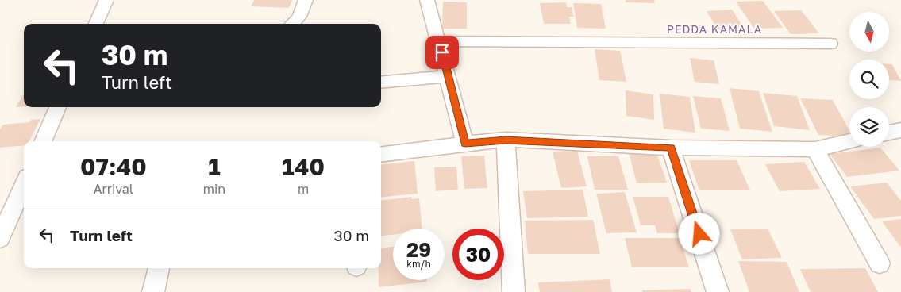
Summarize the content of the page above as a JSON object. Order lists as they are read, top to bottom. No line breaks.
{"districts":["PEDDA KAMALA"],"north":"bottom","page":{"turn":["30 m","Turn left"],"eta":["07:40","Arrival","1","min","140","m"],"list":[{"name":"Turn left","value":"30 m"}],"speed":"29 km/h","limit":"30"}}
